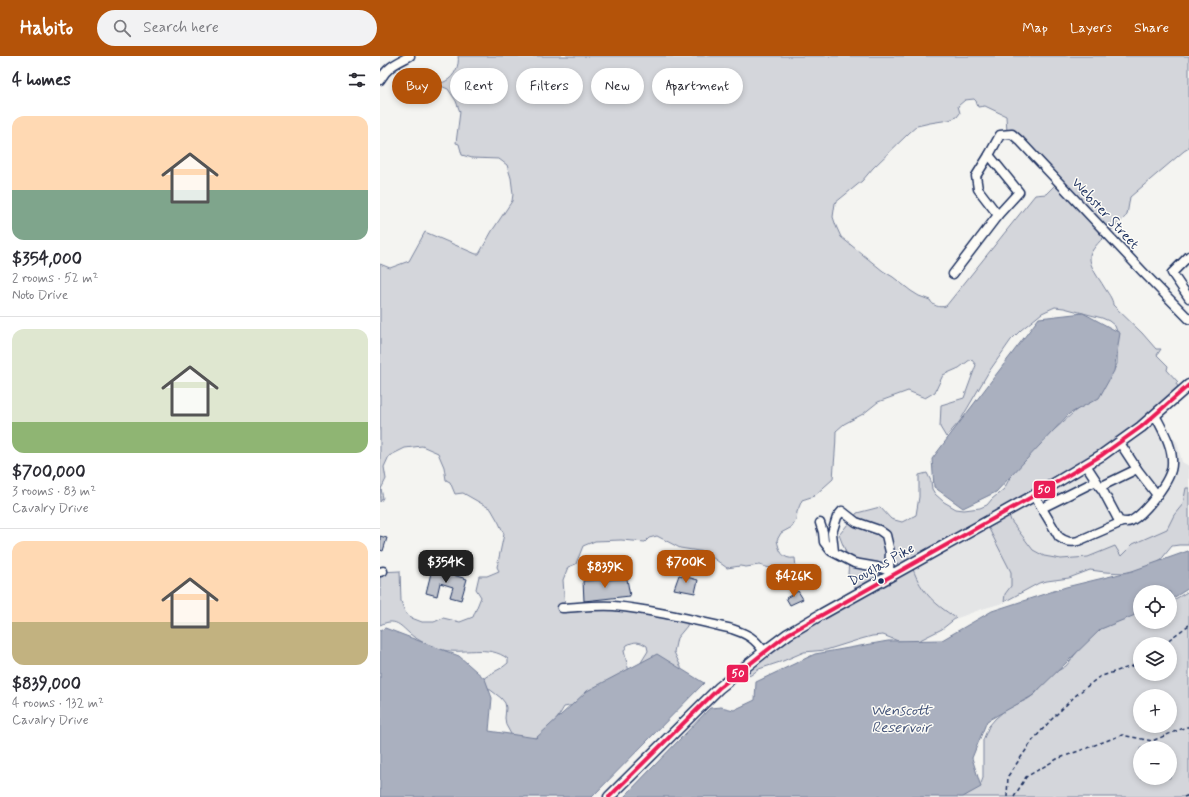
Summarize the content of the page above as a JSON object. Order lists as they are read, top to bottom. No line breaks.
{"streets":{"main road":["Douglas Pike"],"street":["Webster Street"]},"water":["Wenscott Reservoir"],"lines":["transit line 50"],"page":{"header":"Habito","search":"Search here","nav":["Map","Layers","Share"],"heading":"4 homes","chip":["Buy","Rent","Filters","New","Apartment"],"list":[{"name":"$354,000","note":"2 rooms · 52 m² · Noto Drive"},{"name":"$700,000","note":"3 rooms · 83 m² · Cavalry Drive"},{"name":"$839,000","note":"4 rooms · 132 m² · Cavalry Drive"}],"price":["$354K","$700K","$839K","$426K"],"map_buttons":["+","−"]}}
